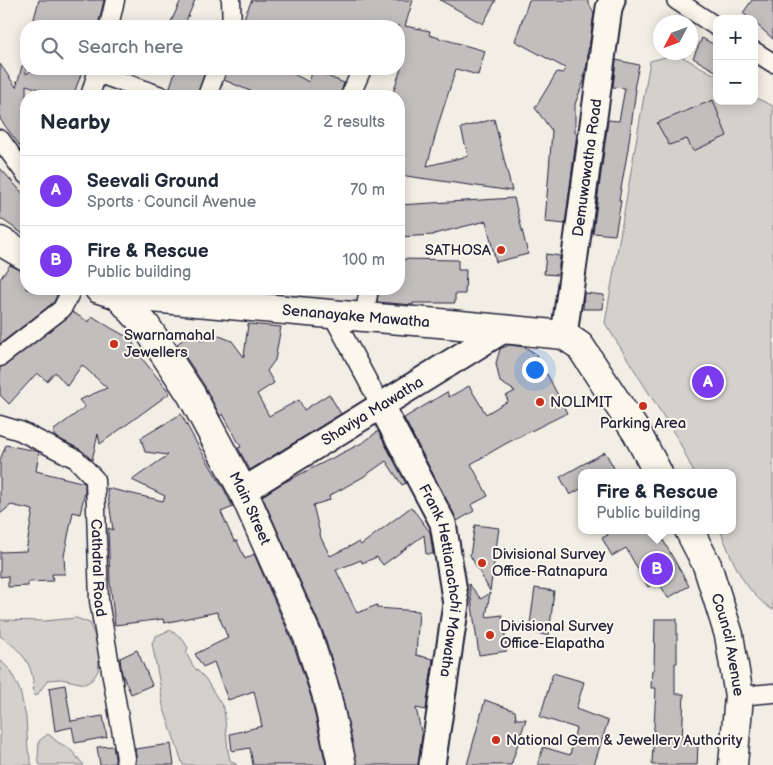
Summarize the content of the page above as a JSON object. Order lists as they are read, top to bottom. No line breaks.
{"streets":{"main road":["Senanayake Mawatha","Main Street","Council Avenue"],"street":["Demuwawatha Road","Shaviya Mawatha","Cathdral Road","Frank Hettiarachchi Mawatha"]},"crossings":[["Demuwawatha Road","Senanayake Mawatha"],["Senanayake Mawatha","Shaviya Mawatha"],["Shaviya Mawatha","Main Street"],["Shaviya Mawatha","Frank Hettiarachchi Mawatha"]],"places":["SATHOSA","Swarnamahal Jewellers","NOLIMIT","Parking Area","Divisional Survey Office-Ratnapura","Divisional Survey Office-Elapatha","National Gem & Jewellery Authority"],"north":"bottom left","page":{"map_buttons":["+","−"],"search":"Search here","heading":["Nearby","2 results"],"list":[{"mark":"A","name":"Seevali Ground","note":"Sports · Council Avenue","value":"70 m"},{"mark":"B","name":"Fire & Rescue","note":"Public building","value":"100 m"}],"pins":["A","B"],"popup":["Fire & Rescue","Public building"]}}
